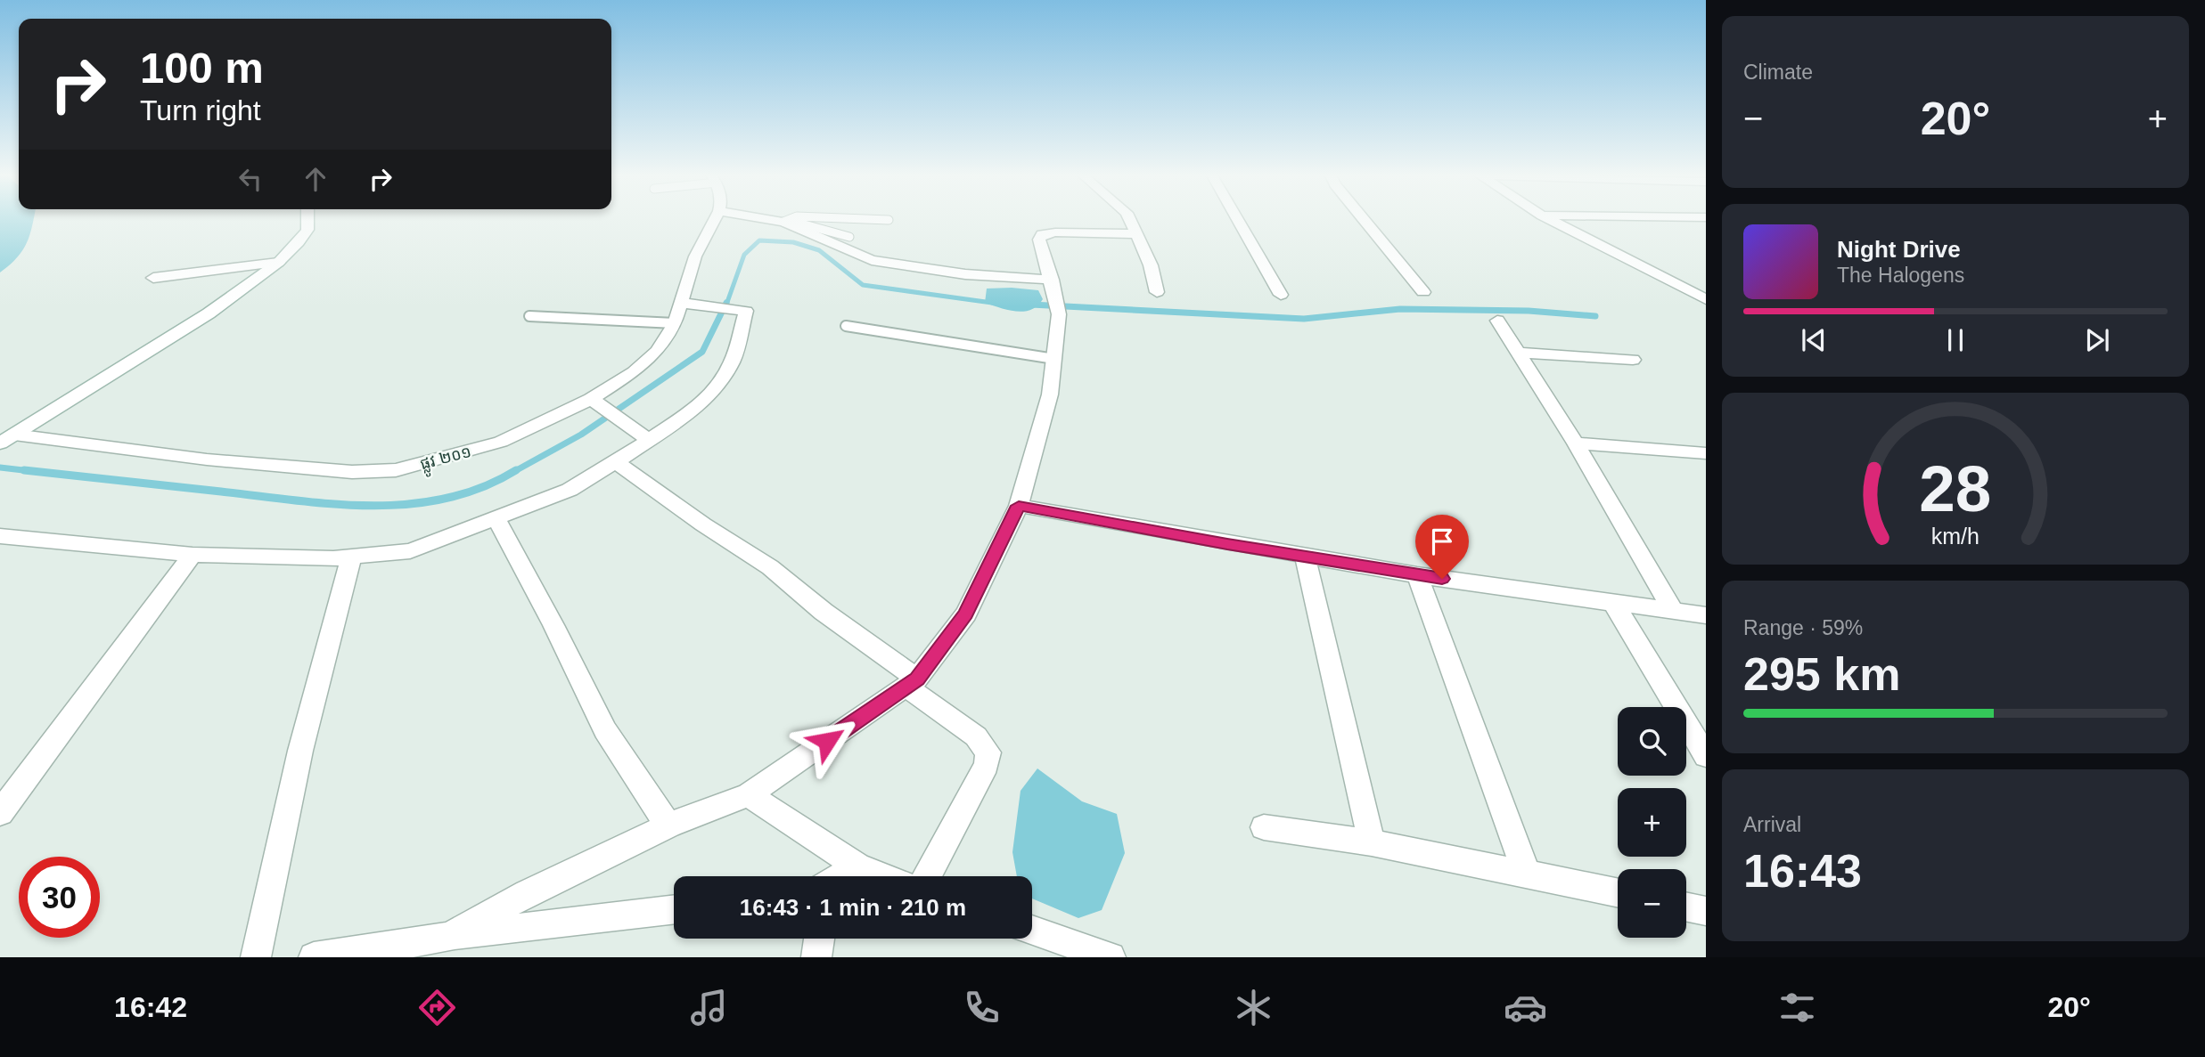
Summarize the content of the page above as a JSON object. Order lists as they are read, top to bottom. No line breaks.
{"streets":{"street":["ផ្លូវ ២០១"]},"page":{"tile":["Climate",["Range · 59%","295 km"],["Arrival","16:43"]],"turn":["100 m","Turn right"],"heat":["−","20°","+"],"song":["Night Drive","The Halogens"],"map_buttons":["+","−"],"limit":"30","trip":"16:43 · 1 min · 210 m","tabs":["16:42","20°"],"gauge":["28","km/h"]}}
